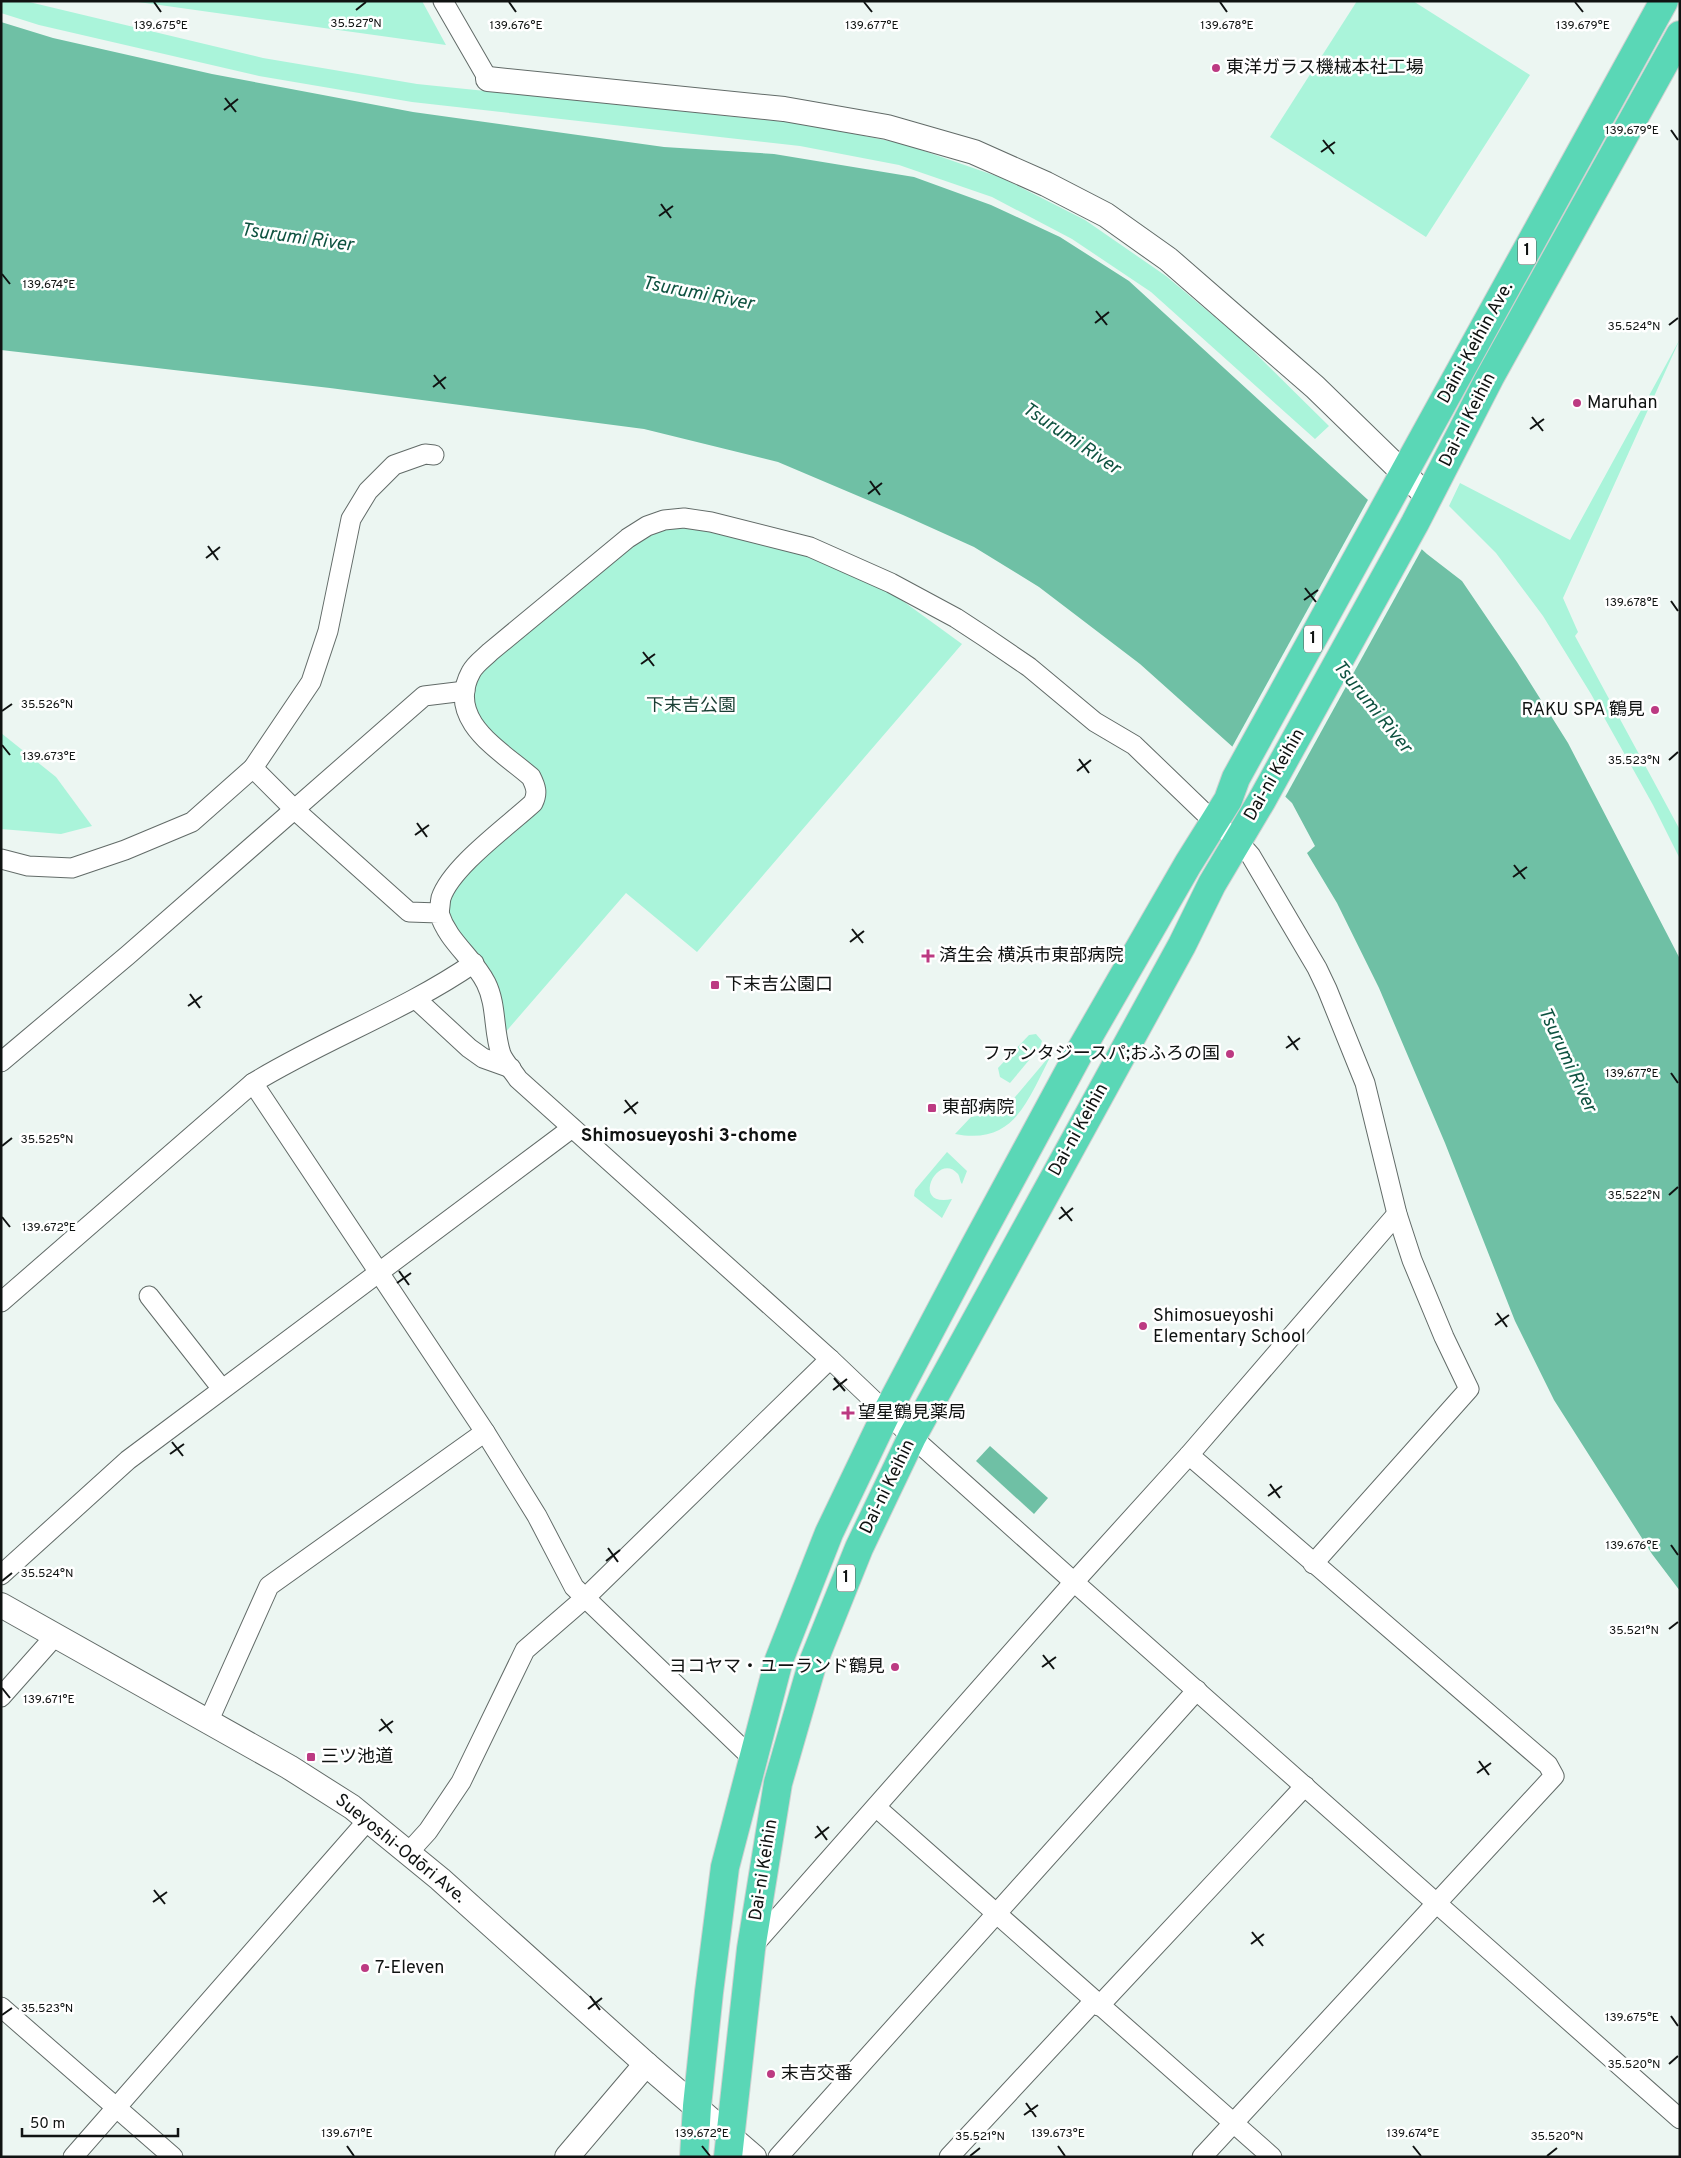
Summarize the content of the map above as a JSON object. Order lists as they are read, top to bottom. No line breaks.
{"streets":{"highway":["1","Daini-Keihin Ave.","Dai-ni Keihin"],"street":["Sueyoshi-Odōri Ave."]},"crossings":[["Daini-Keihin Ave.","Dai-ni Keihin"],["Dai-ni Keihin","Sueyoshi-Odōri Ave."]],"districts":["Shimosueyoshi 3-chome"],"water":["Tsurumi River"],"parks":["下末吉公園"],"places":{"other":["東洋ガラス機械本社工場","Maruhan","RAKU SPA 鶴見","ファンタジースパ;おふろの国","Shimosueyoshi Elementary School","ヨコヤマ・ユーランド鶴見","7-Eleven","末吉交番"],"health":["済生会 横浜市東部病院","望星鶴見薬局"],"transit":["下末吉公園口","東部病院","三ツ池道"]},"scale_bar":"50 m","coordinates":["35.527°N","139.679°E","139.675°E","139.676°E","139.677°E","139.678°E","139.674°E","35.524°N","35.526°N","139.673°E","35.523°N","35.525°N","35.522°N","139.672°E","35.521°N","139.671°E","35.520°N"]}
